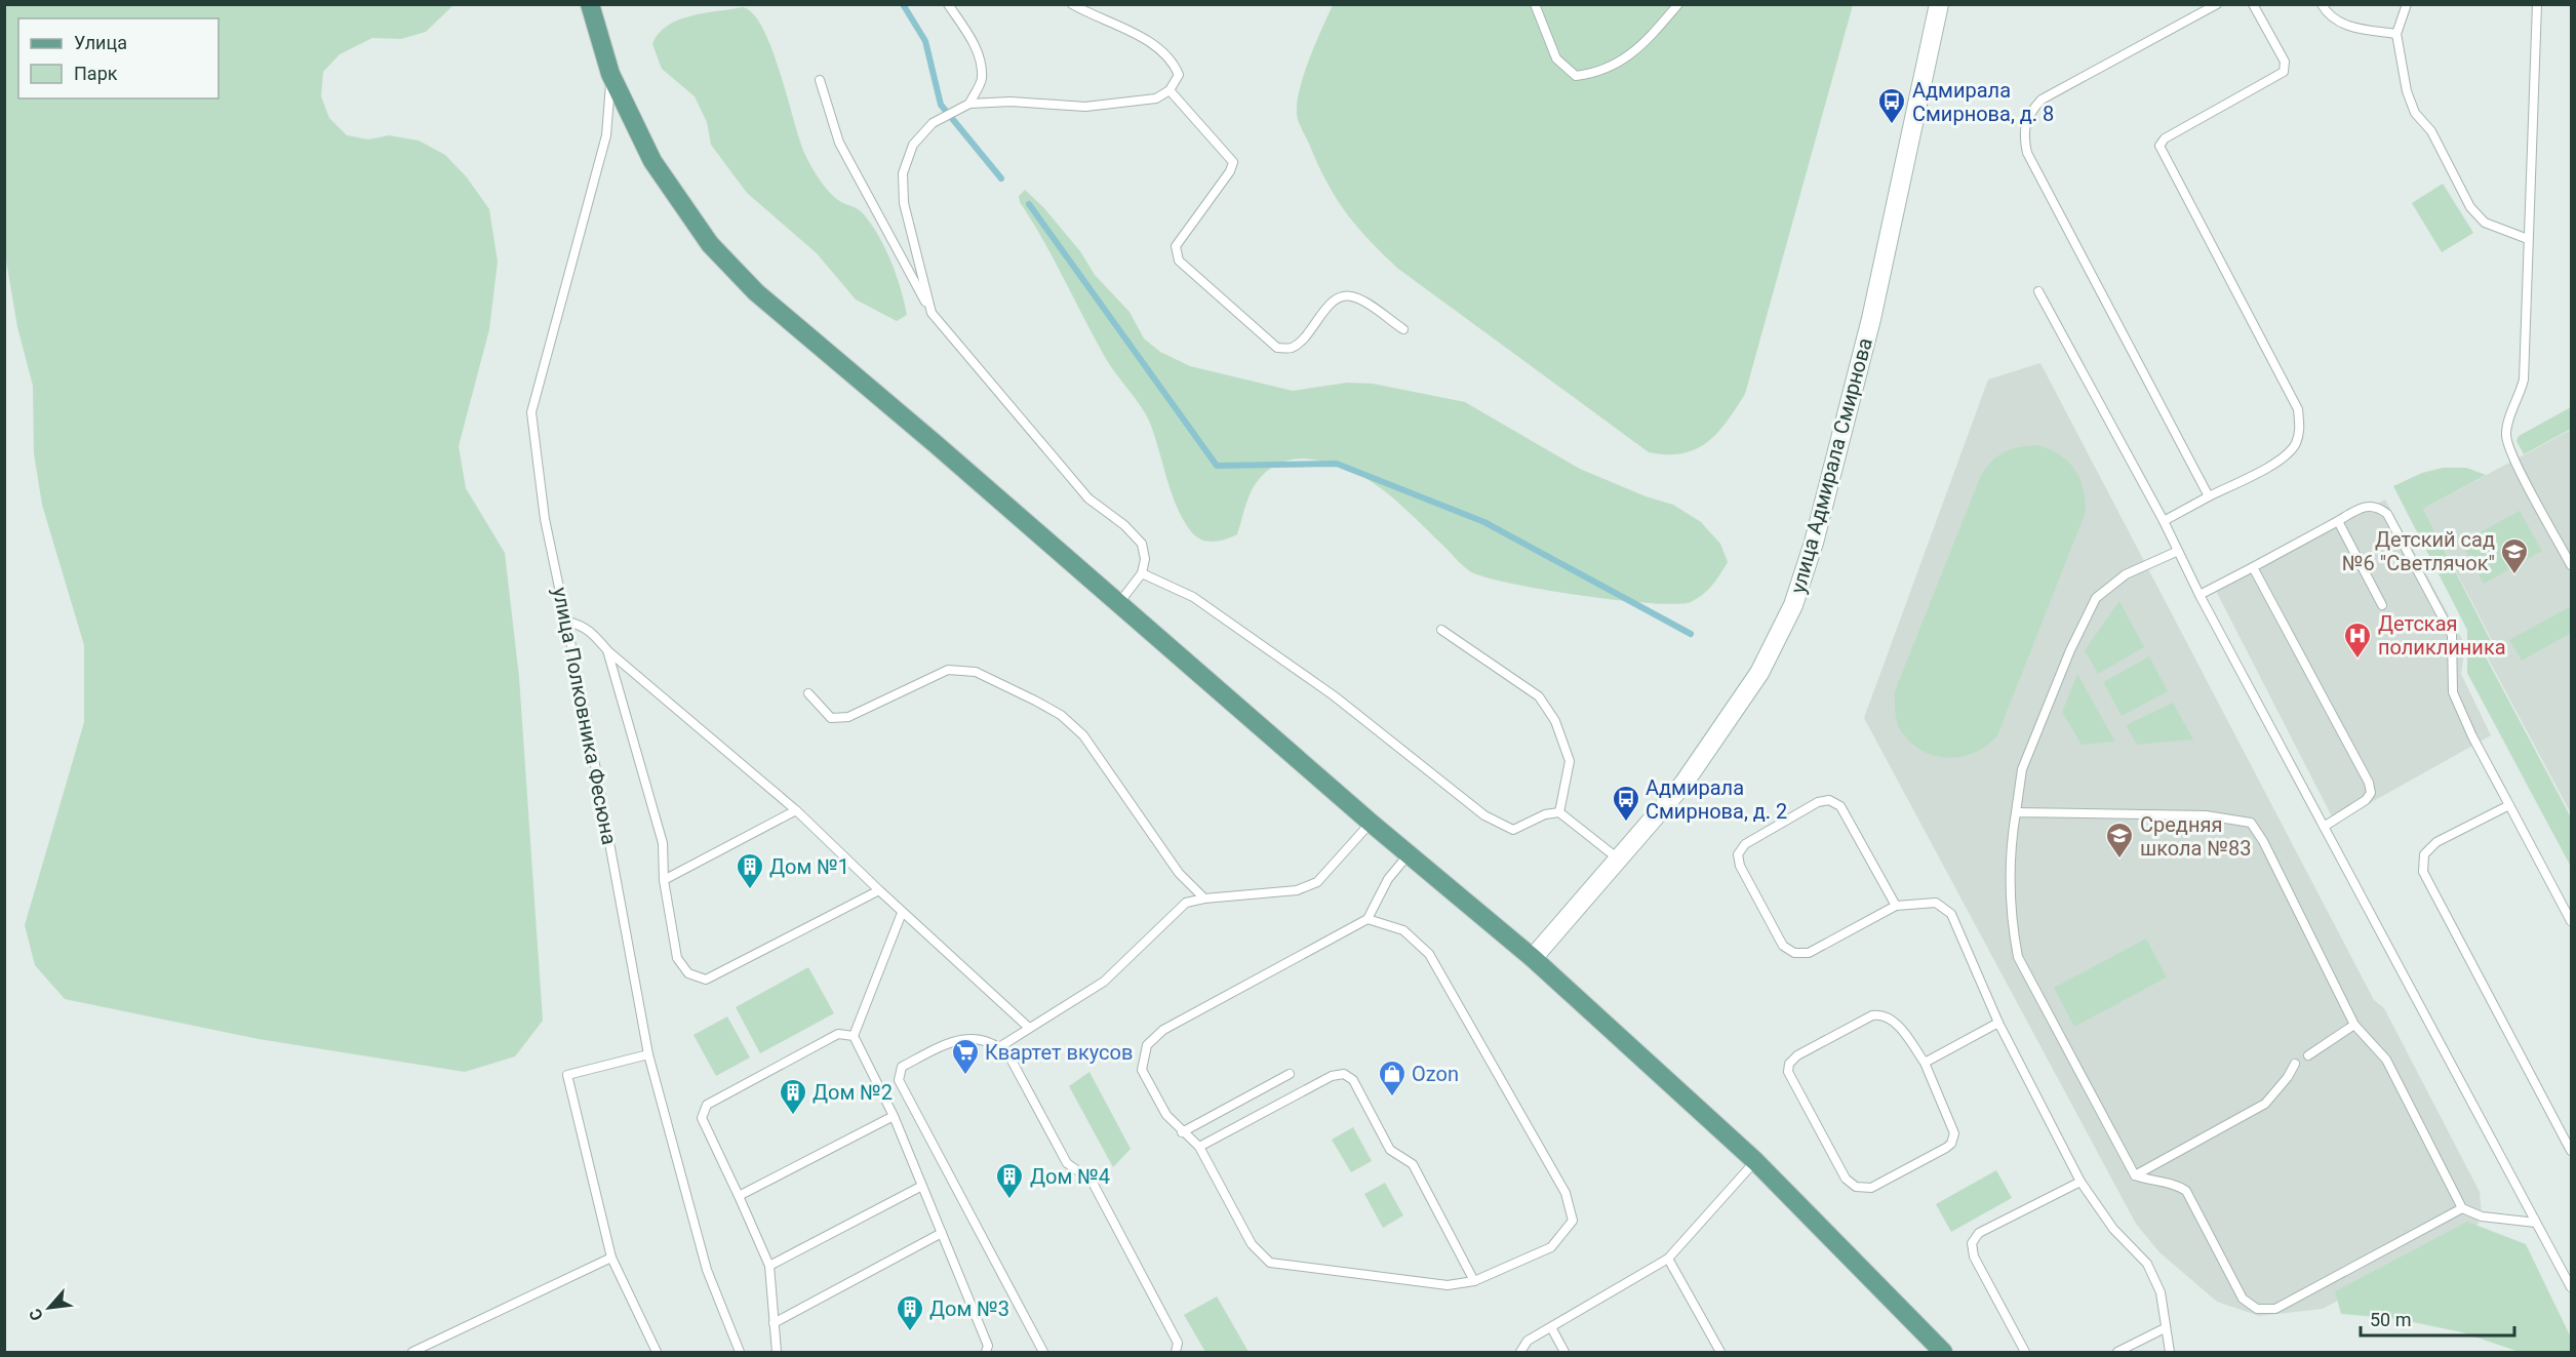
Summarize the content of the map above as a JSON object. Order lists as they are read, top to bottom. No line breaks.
{"streets":{"street":["улица Адмирала Смирнова"],"lane":["улица Полковника Фесюна"]},"places":{"bus stop":["Адмирала Смирнова, д. 8","Адмирала Смирнова, д. 2"],"school or university":["Детский сад №6 \"Светлячок\"","Средняя школа №83"],"hospital":["Детская поликлиника"],"building":["Дом №1","Дом №2","Дом №4","Дом №3"],"supermarket":["Квартет вкусов"],"shop":["Ozon"]},"legend":["Улица","Парк"],"scale_bar":"50 m","north":"bottom left"}
